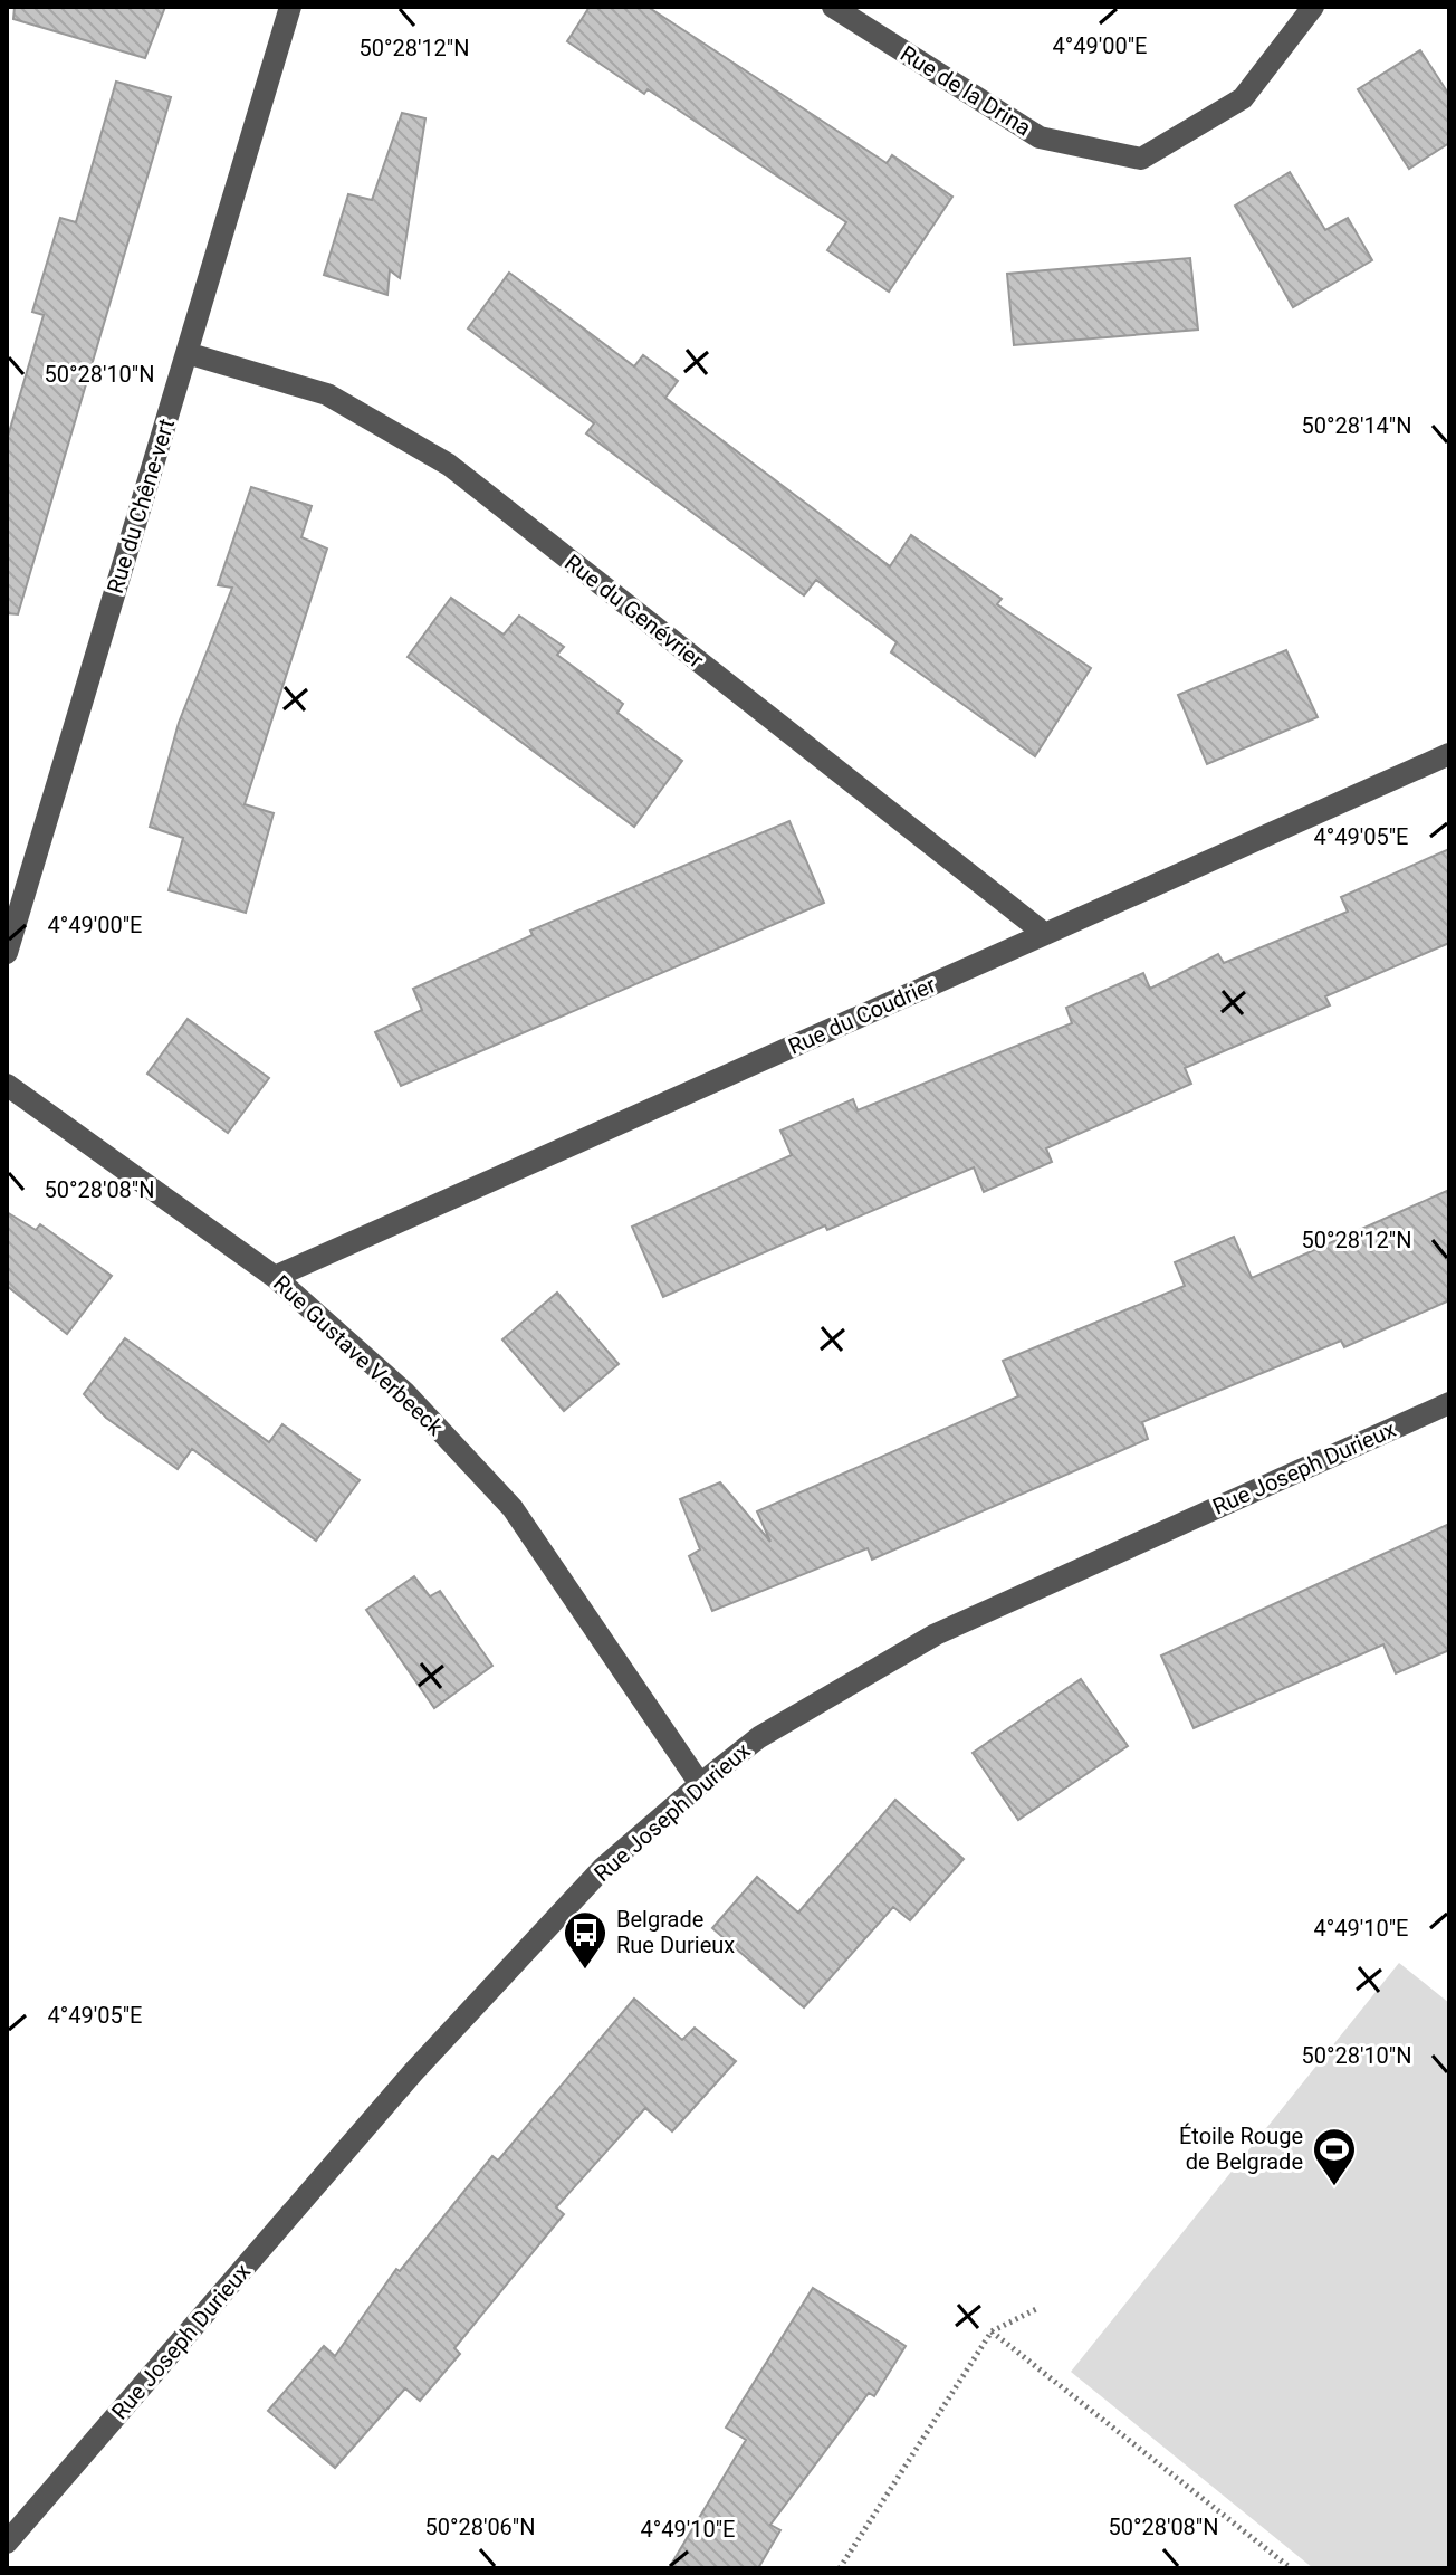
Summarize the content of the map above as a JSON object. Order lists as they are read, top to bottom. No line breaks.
{"streets":{"street":["Rue de la Drina","Rue du Chêne-vert","Rue du Genévrier","Rue du Coudrier","Rue Gustave Verbeeck","Rue Joseph Durieux"]},"crossings":[["Rue du Chêne-vert","Rue du Genévrier"],["Rue du Genévrier","Rue du Coudrier"],["Rue du Coudrier","Rue Gustave Verbeeck"],["Rue Gustave Verbeeck","Rue Joseph Durieux"]],"places":{"bus stop":["Belgrade Rue Durieux"],"sports":["Étoile Rouge de Belgrade"]},"coordinates":["4°49'00\"E","50°28'12\"N","50°28'10\"N","50°28'14\"N","4°49'05\"E","50°28'08\"N","4°49'10\"E","50°28'06\"N"]}
